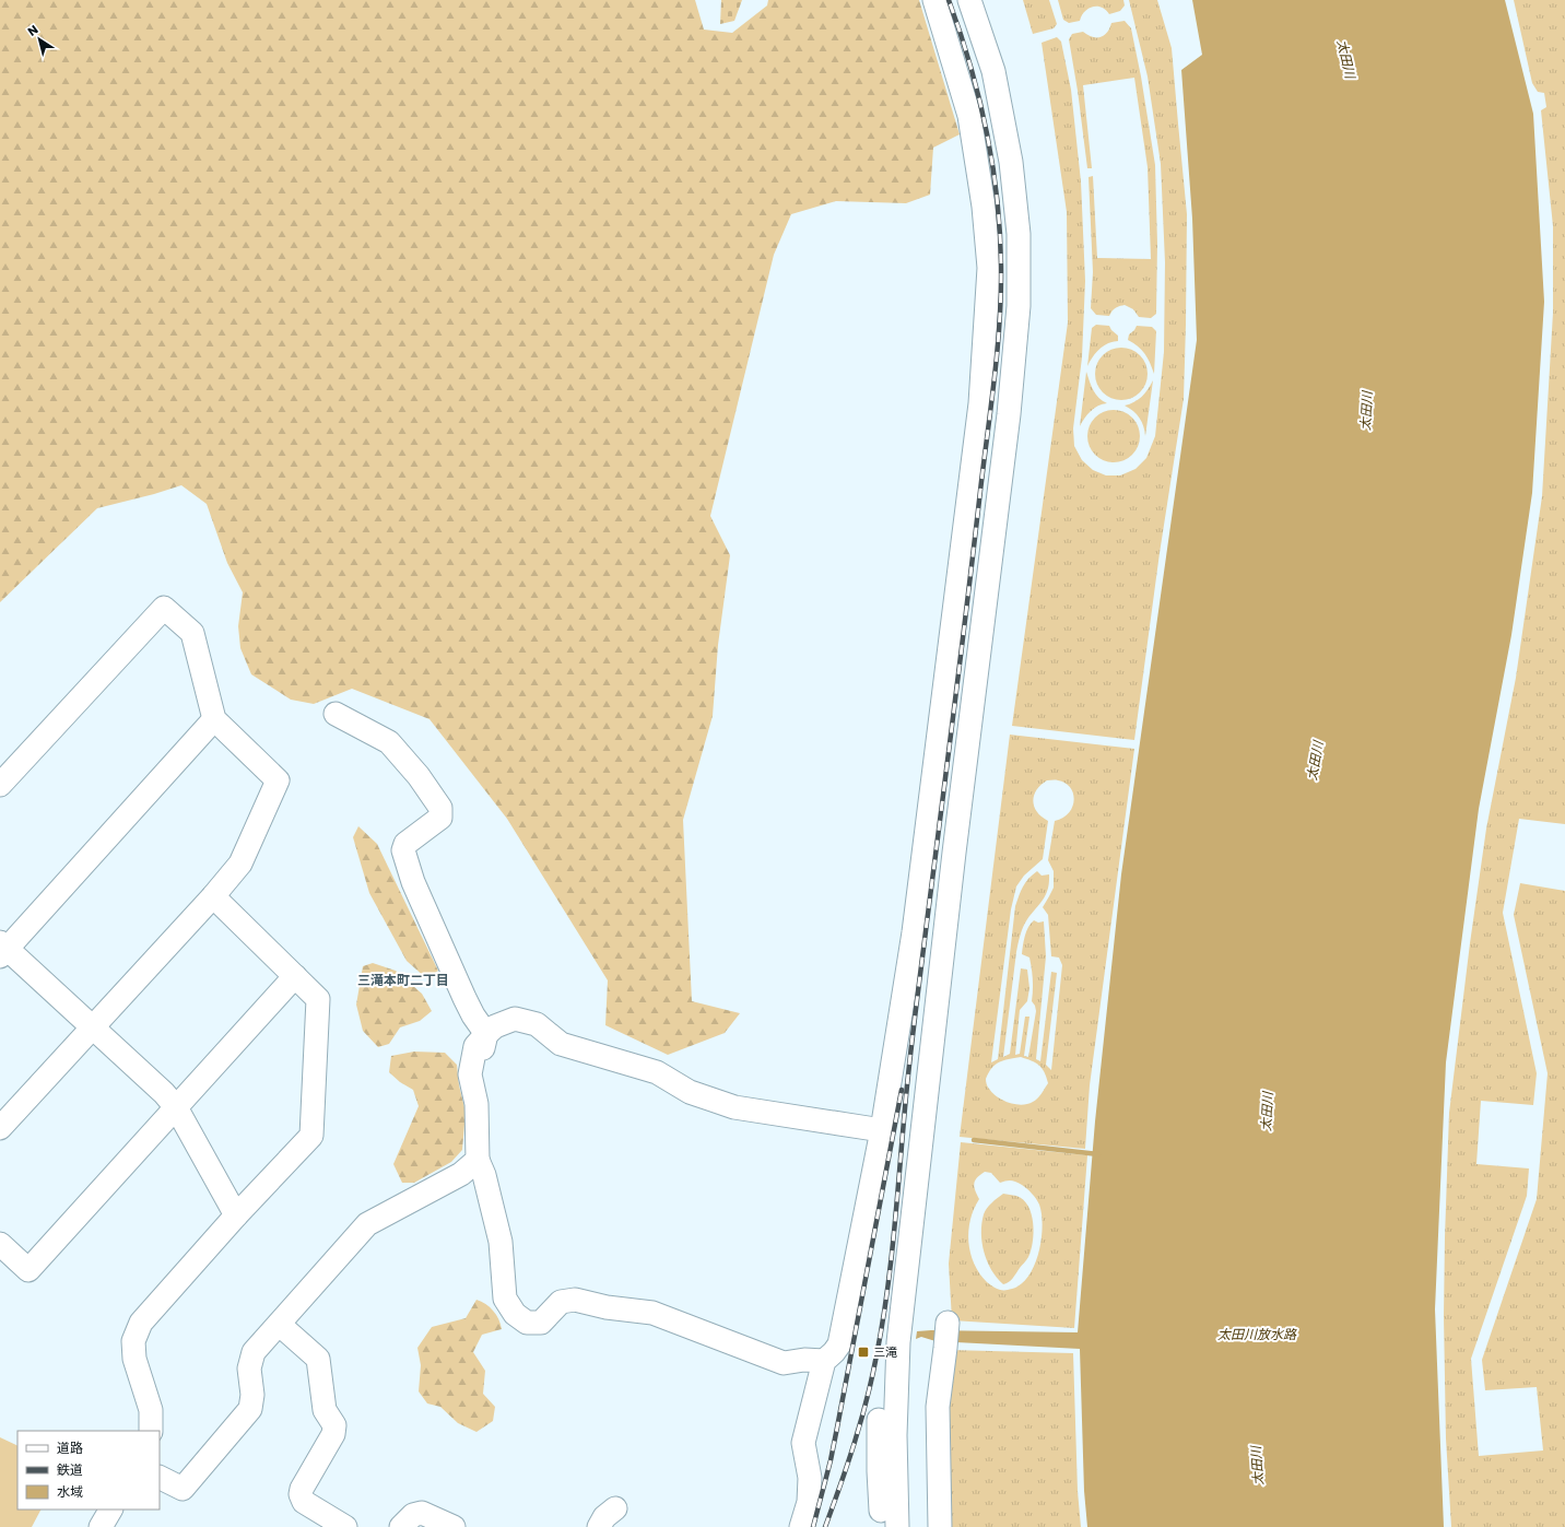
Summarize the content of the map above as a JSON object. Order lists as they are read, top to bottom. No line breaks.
{"districts":["三滝本町二丁目"],"water":["太田川","太田川放水路"],"places":{"transit":["三滝"]},"legend":["道路","鉄道","水域"],"north":"top left"}
